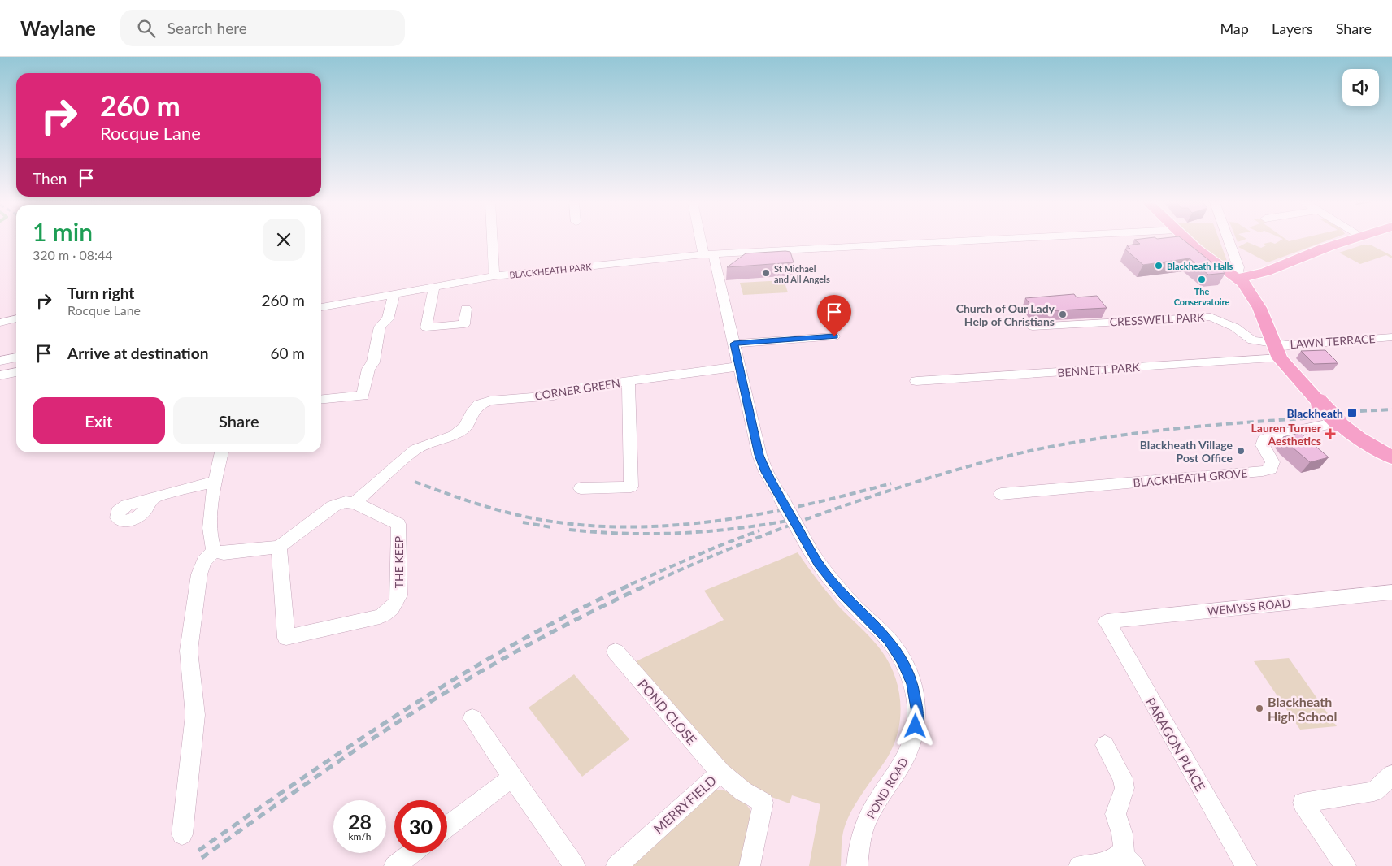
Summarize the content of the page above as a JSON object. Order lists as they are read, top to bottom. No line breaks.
{"streets":{"street":["BLACKHEATH PARK","CRESSWELL PARK","LAWN TERRACE","BENNETT PARK","CORNER GREEN","BLACKHEATH GROVE","THE KEEP","WEMYSS ROAD","POND CLOSE","PARAGON PLACE","POND ROAD","MERRYFIELD"]},"crossings":[["BLACKHEATH PARK","POND ROAD"],["CRESSWELL PARK","LAWN TERRACE"],["CRESSWELL PARK","BENNETT PARK"],["LAWN TERRACE","BENNETT PARK"],["CORNER GREEN","THE KEEP"],["CORNER GREEN","POND ROAD"],["WEMYSS ROAD","PARAGON PLACE"],["POND CLOSE","MERRYFIELD"]],"places":{"other":["Blackheath Halls","St Michael and All Angels","The Conservatoire","Church of Our Lady Help of Christians","Blackheath Village Post Office","Blackheath High School"],"transit":["Blackheath"],"health":["Lauren Turner Aesthetics"]},"page":{"header":"Waylane","search":"Search here","nav":["Map","Layers","Share"],"turn":["260 m","Rocque Lane"],"then":"Then","heading":["1 min","320 m · 08:44"],"list":[{"name":"Turn right","note":"Rocque Lane","value":"260 m"},{"name":"Arrive at destination","value":"60 m"}],"buttons":["Exit","Share"],"speed":"28 km/h","limit":"30"}}
